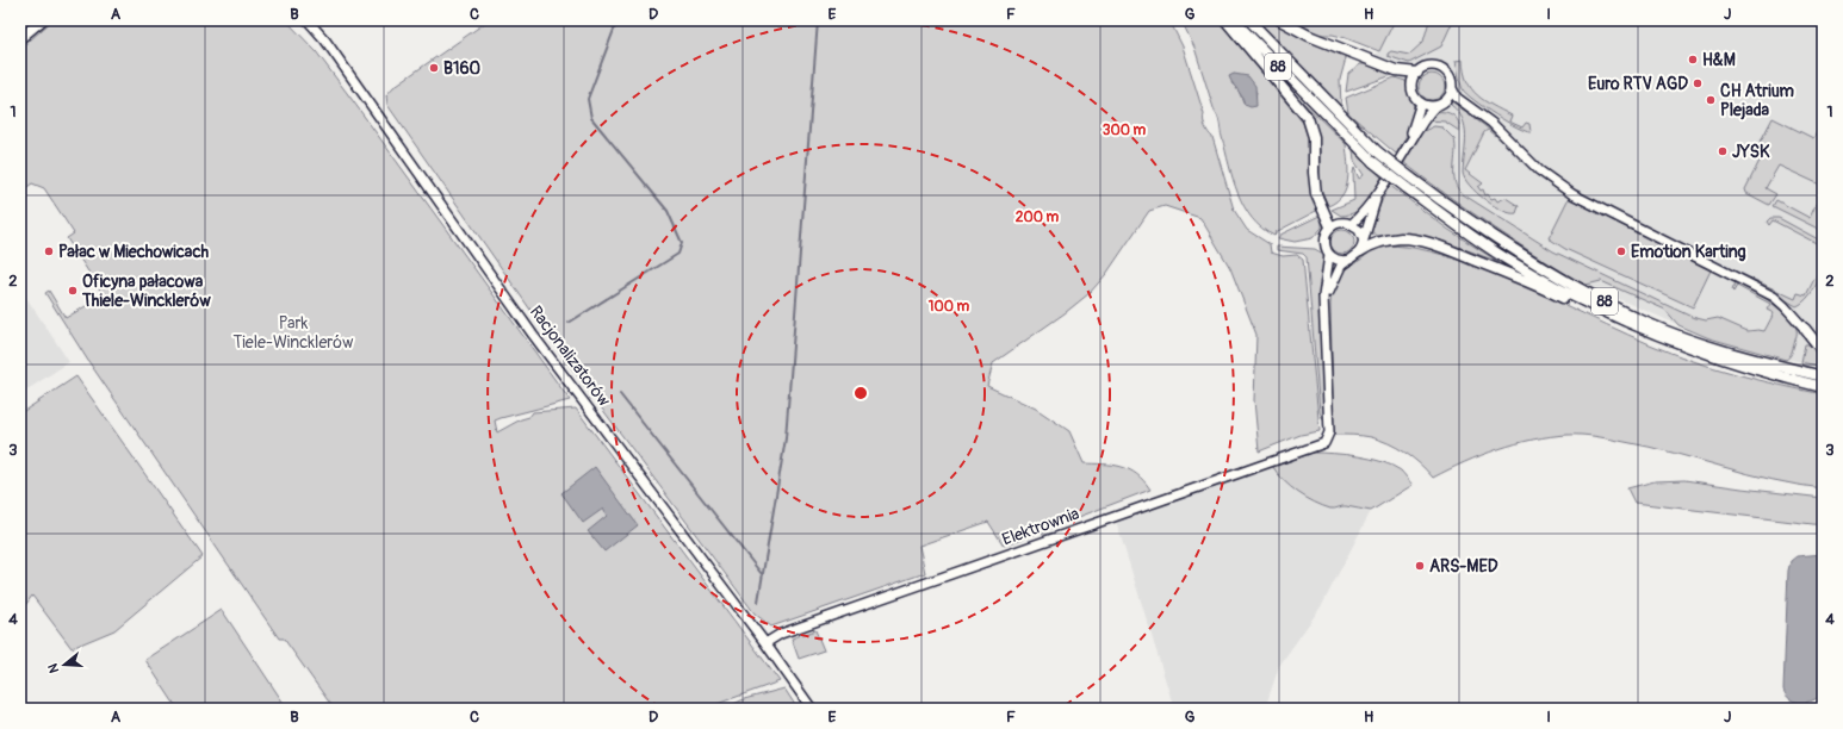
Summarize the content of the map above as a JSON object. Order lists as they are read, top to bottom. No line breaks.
{"streets":{"main road":["88"],"street":["Racjonalizatorów","Elektrownia"]},"crossings":[["Racjonalizatorów","Elektrownia"]],"parks":["Park Tiele-Wincklerów"],"places":["H&M","B160","Euro RTV AGD","CH Atrium Plejada","JYSK","Pałac w Miechowicach","Emotion Karting","Oficyna pałacowa Thiele-Wincklerów","ARS-MED"],"north":"left","grid":{"columns":["A","B","C","D","E","F","G","H","I","J"],"rows":["1","2","3","4"]},"rings":["300 m","200 m","100 m"]}
